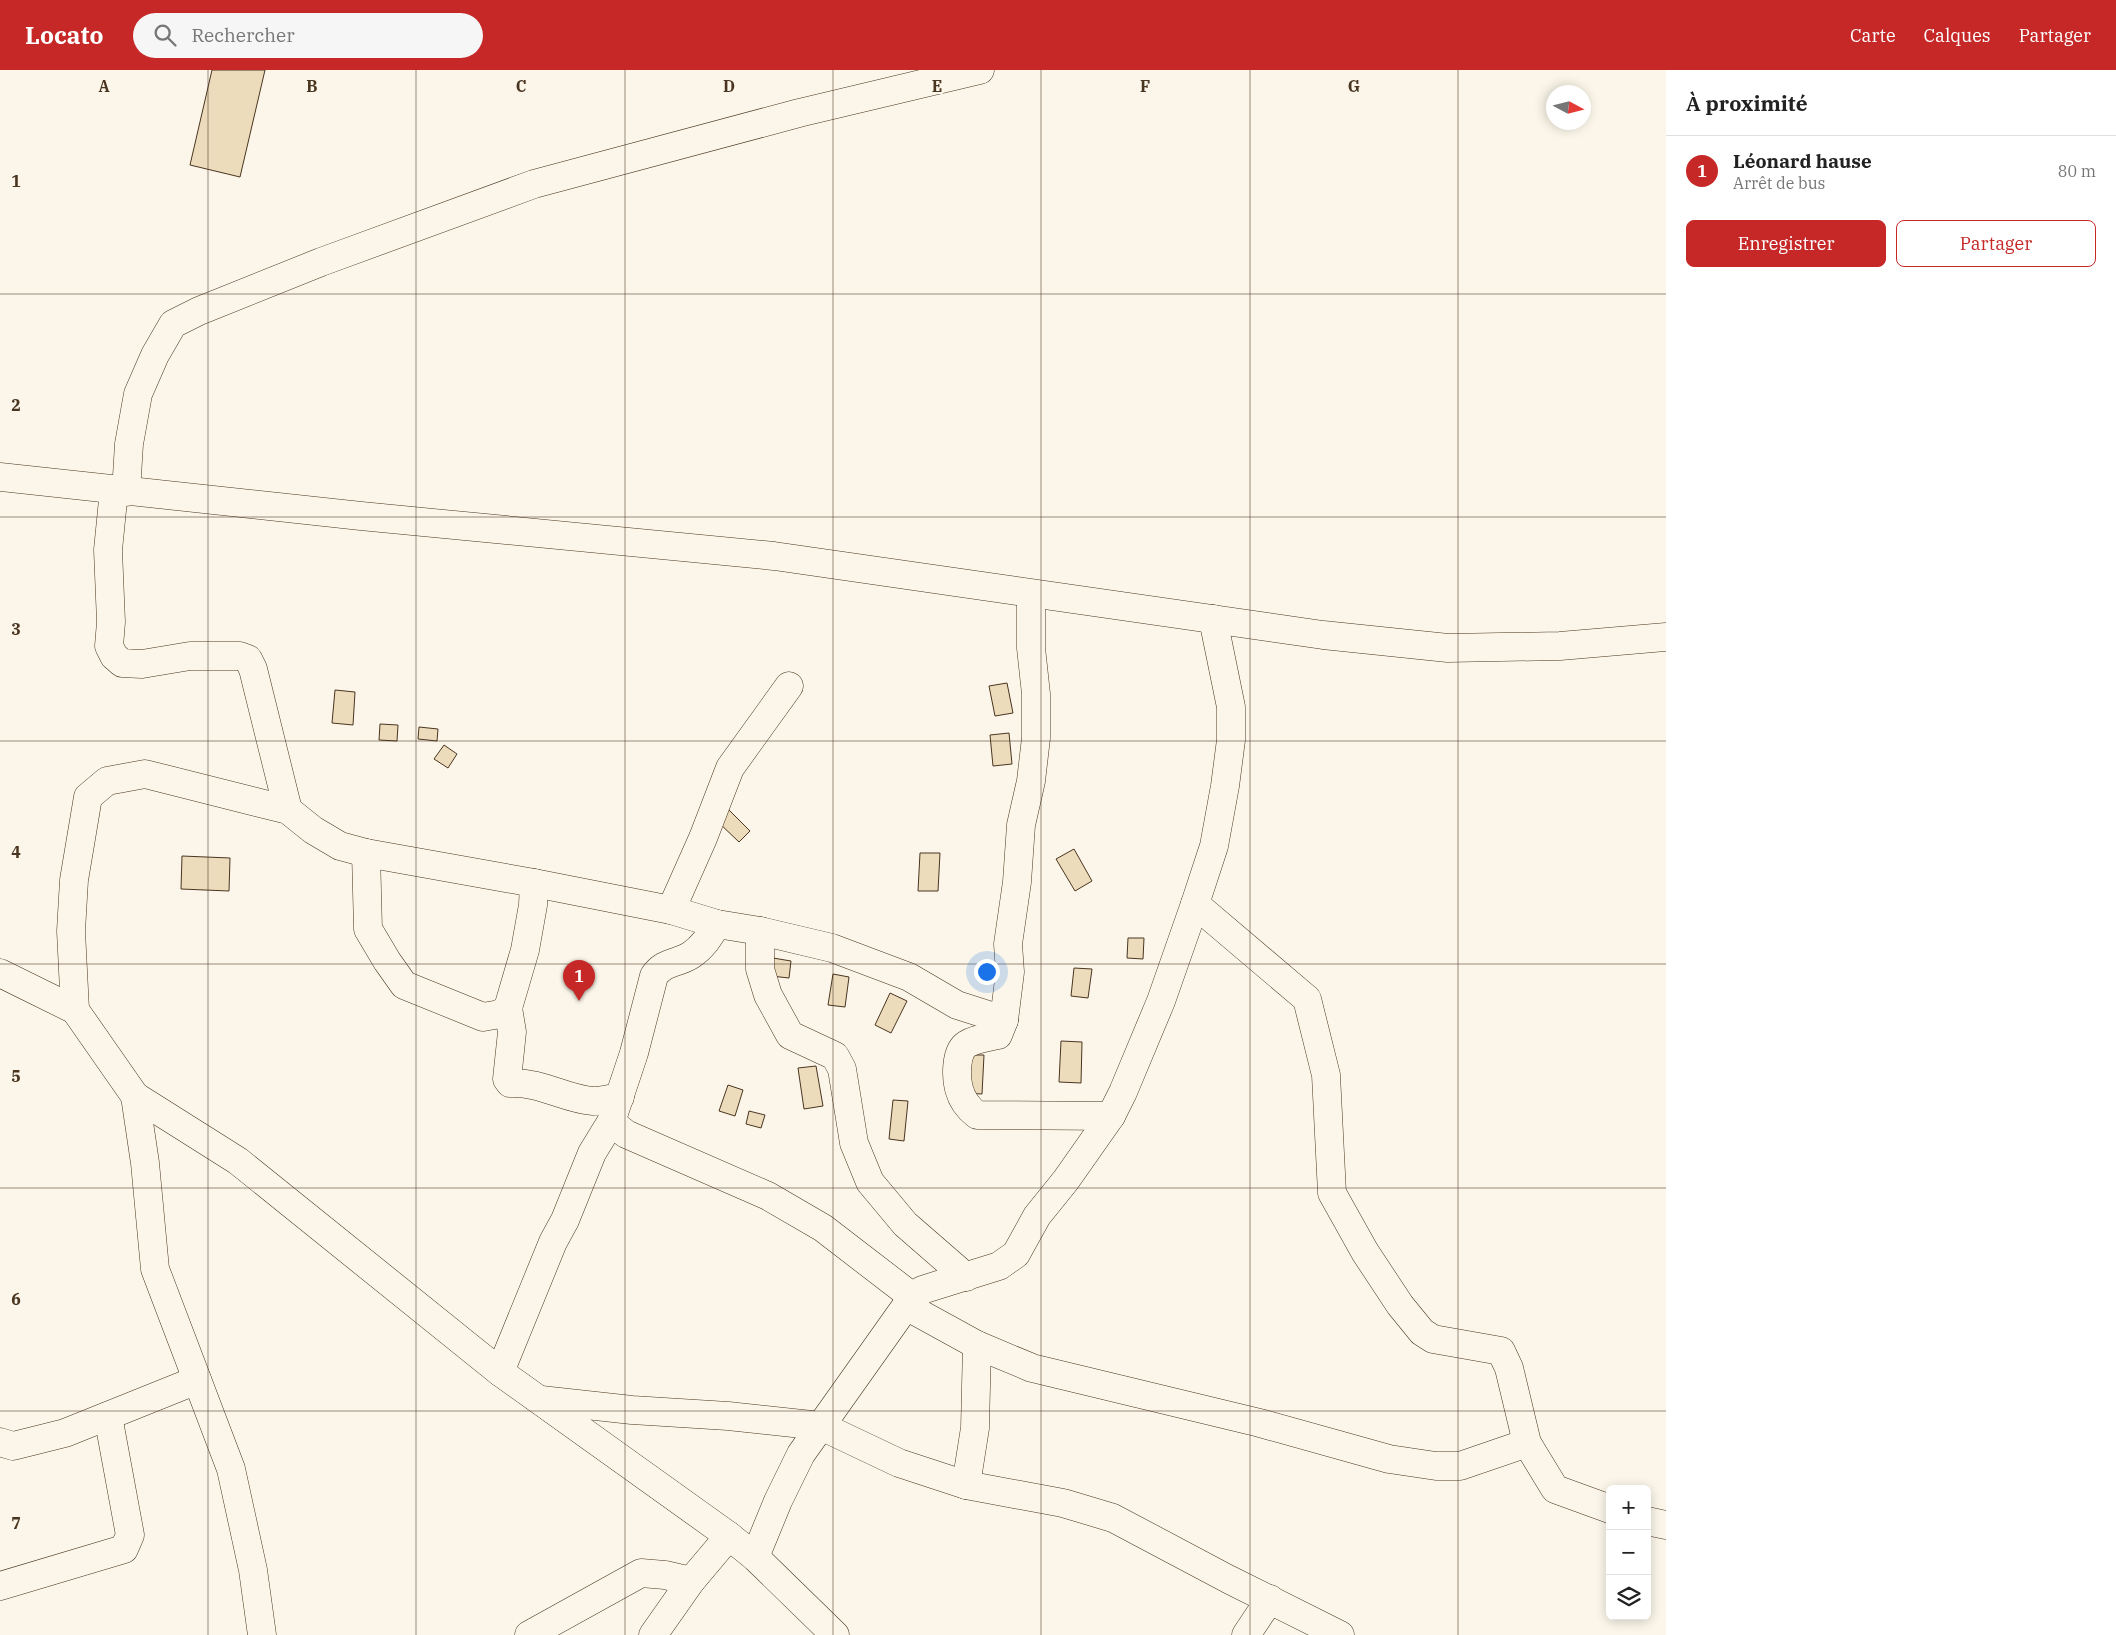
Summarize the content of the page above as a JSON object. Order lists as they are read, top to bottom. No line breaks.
{"north":"right","page":{"header":"Locato","search":"Rechercher","nav":["Carte","Calques","Partager"],"heading":"À proximité","list":[{"mark":"1","name":"Léonard hause","note":"Arrêt de bus","value":"80 m"}],"buttons":["Enregistrer","Partager"],"pins":"1","map_buttons":["+","−"]},"grid":{"columns":["A","B","C","D","E","F","G"],"rows":["1","2","3","4","5","6","7"]}}
